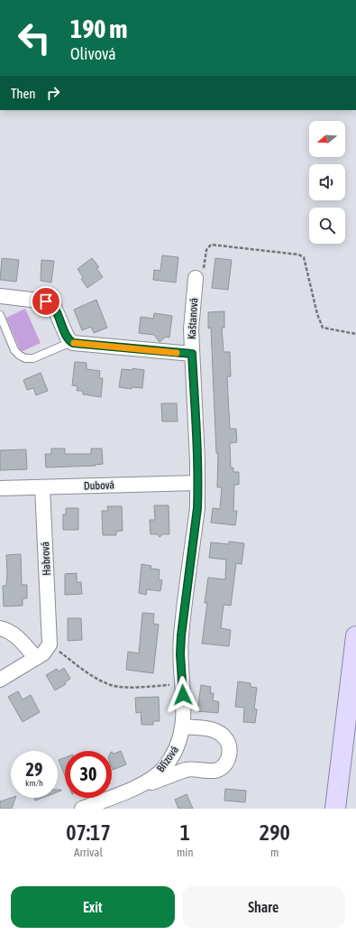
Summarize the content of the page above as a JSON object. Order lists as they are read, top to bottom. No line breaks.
{"streets":{"street":["Kaštanová","Dubová","Habrová","Břízová"]},"crossings":[["Kaštanová","Dubová"],["Kaštanová","Břízová"],["Dubová","Habrová"]],"north":"left","page":{"turn":["190 m","Olivová"],"then":"Then","speed":"29 km/h","limit":"30","eta":["07:17","Arrival","1","min","290","m"],"buttons":["Exit","Share"]}}
